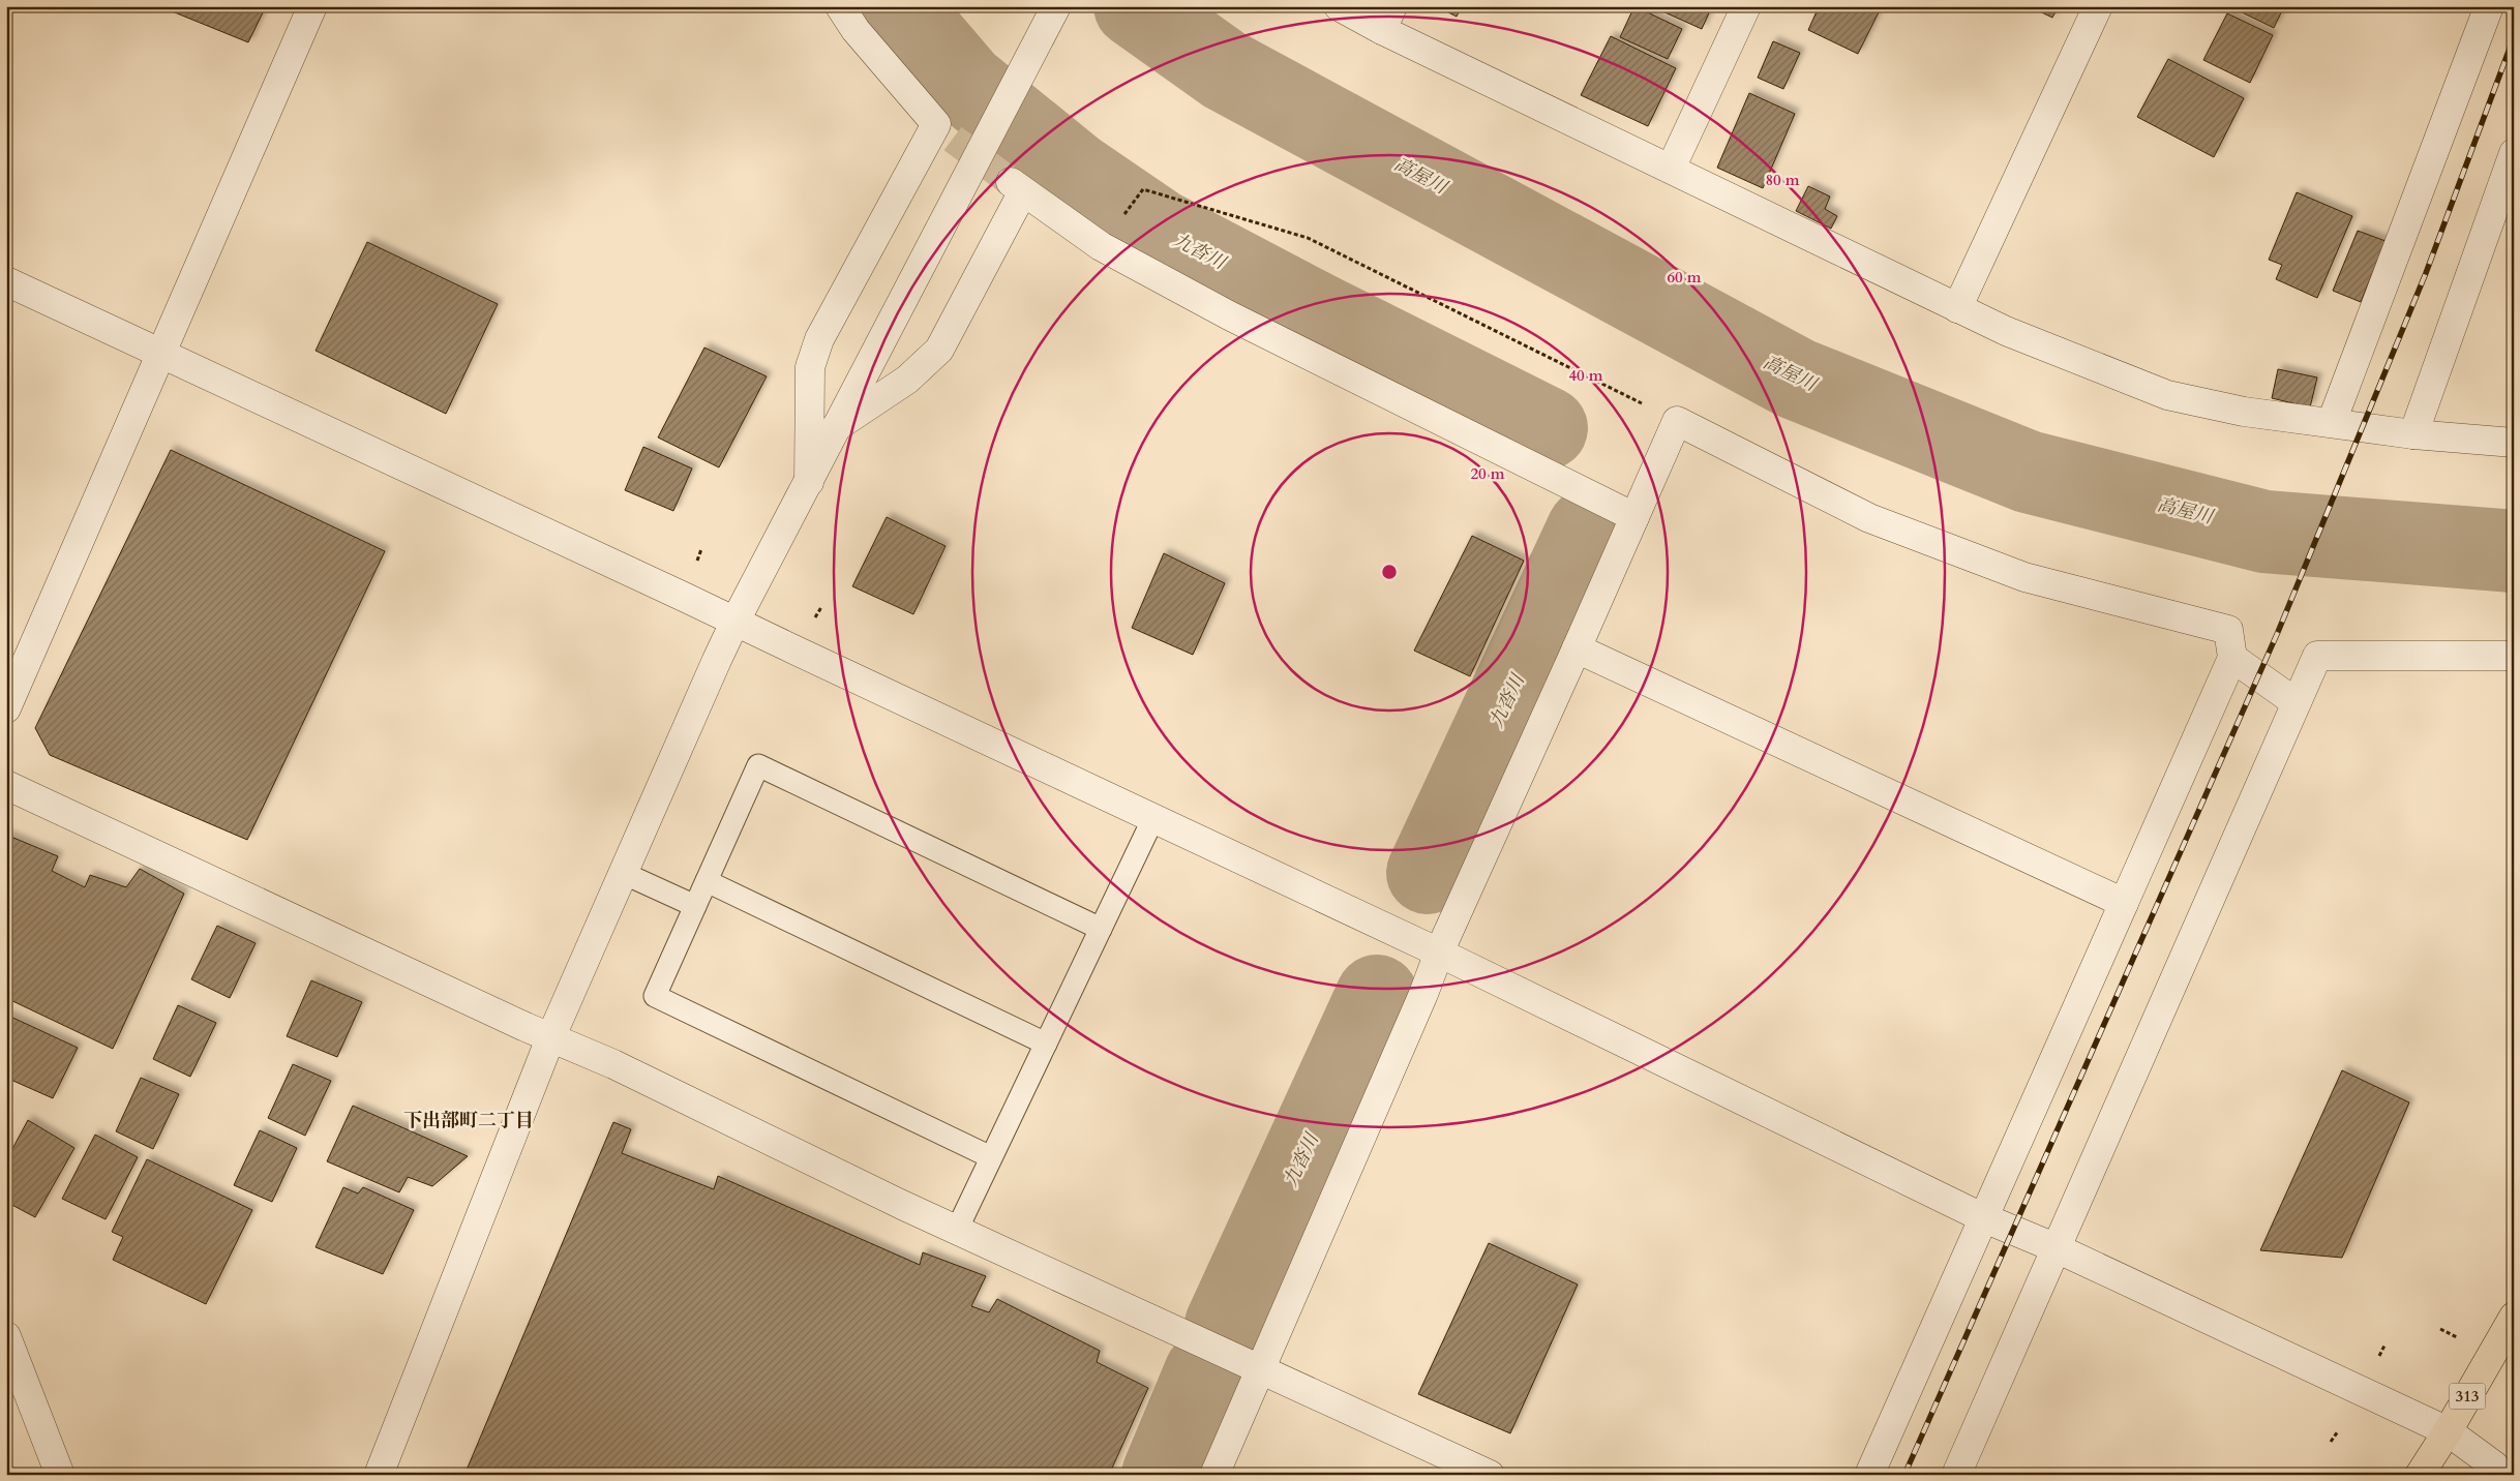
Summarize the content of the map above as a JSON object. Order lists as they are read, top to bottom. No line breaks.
{"streets":{"highway":["313"]},"districts":["下出部町二丁目"],"water":["高屋川","九沓川"],"rings":["80 m","60 m","40 m","20 m"]}
